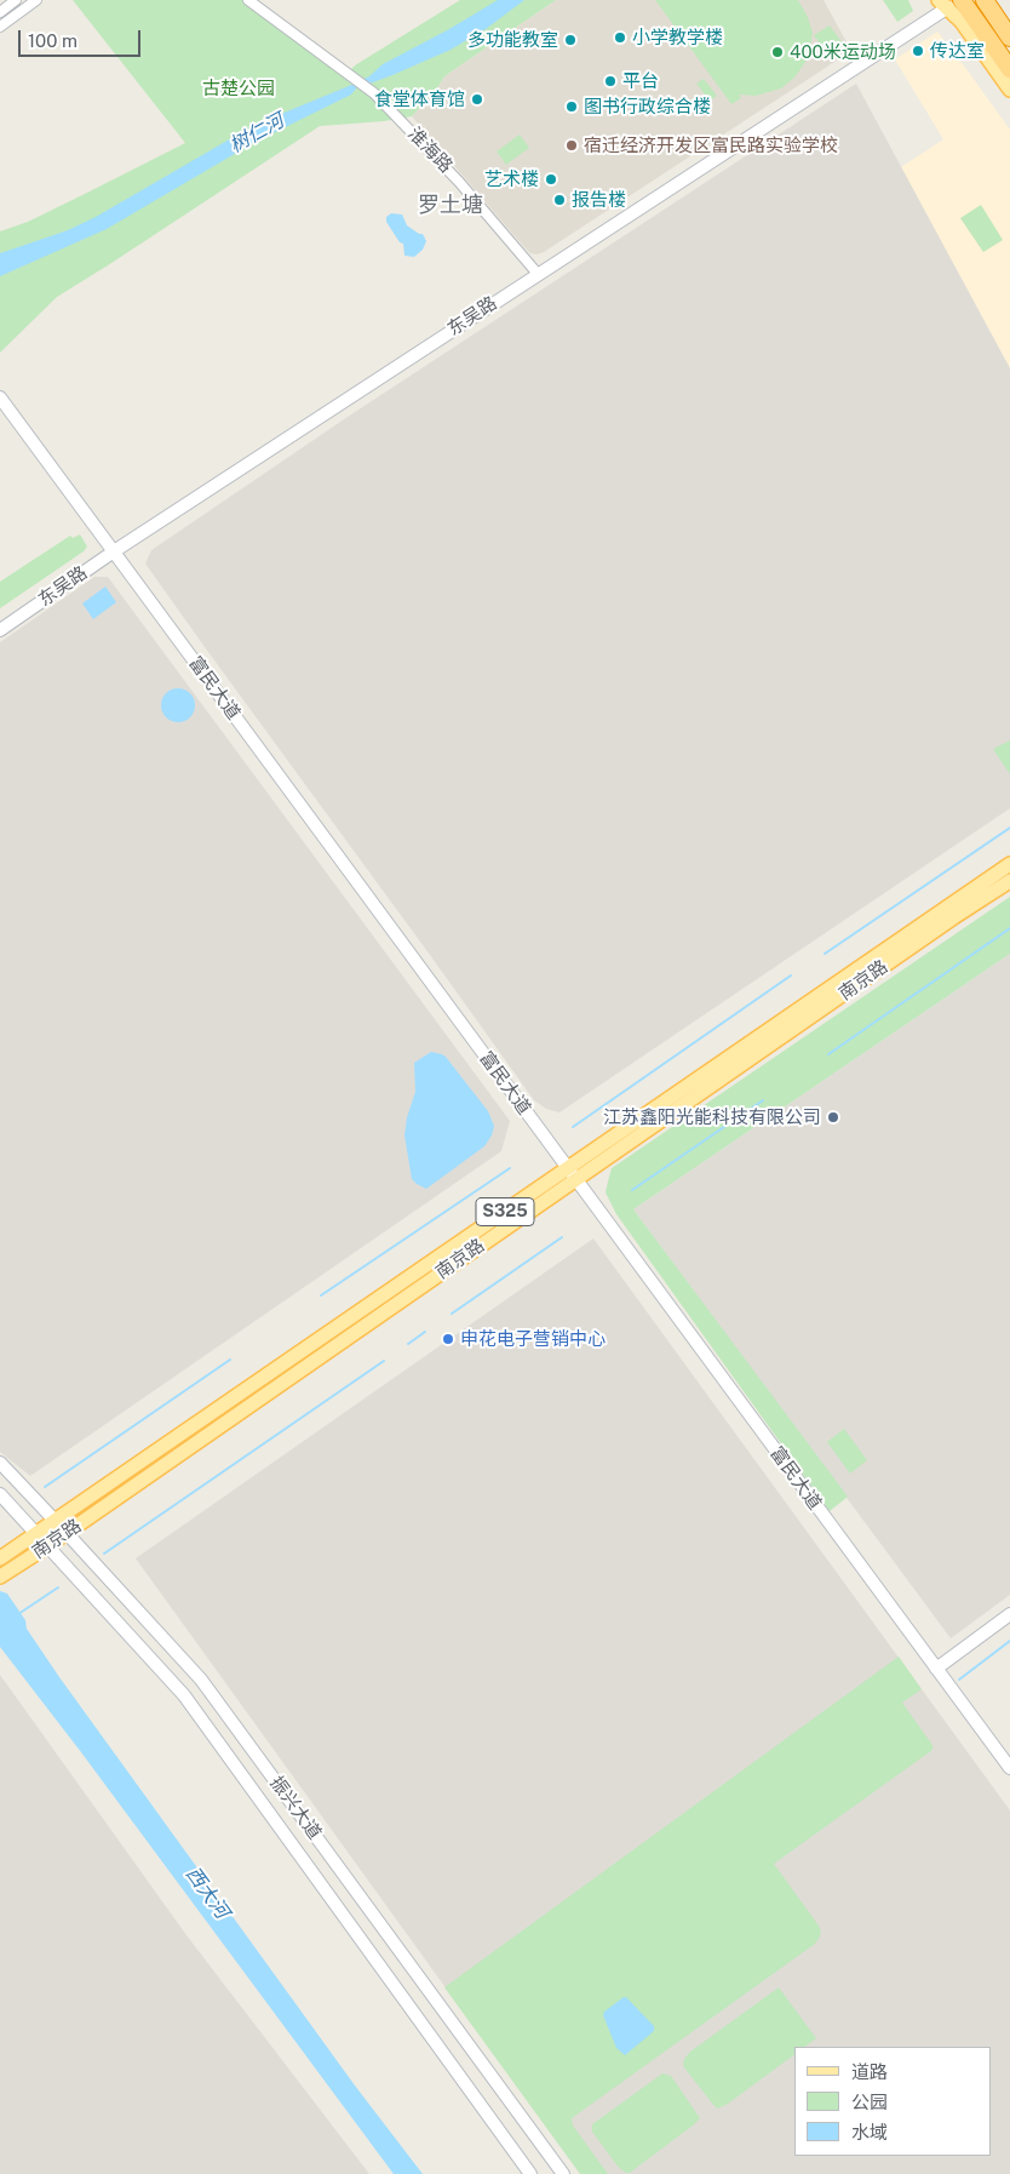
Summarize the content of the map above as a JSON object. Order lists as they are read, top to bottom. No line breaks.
{"streets":{"main road":["南京路","S325"],"street":["淮海路","东吴路","富民大道","振兴大道"]},"crossings":[["淮海路","东吴路"],["东吴路","富民大道"],["富民大道","南京路"],["南京路","振兴大道"]],"districts":["罗土塘"],"water":["树仁河","西大河"],"parks":["古楚公园"],"places":["小学教学楼","多功能教室","传达室","400米运动场","平台","食堂体育馆","图书行政综合楼","宿迁经济开发区富民路实验学校","艺术楼","报告楼","江苏鑫阳光能科技有限公司","申花电子营销中心"],"legend":["道路","公园","水域"],"scale_bar":"100 m"}
